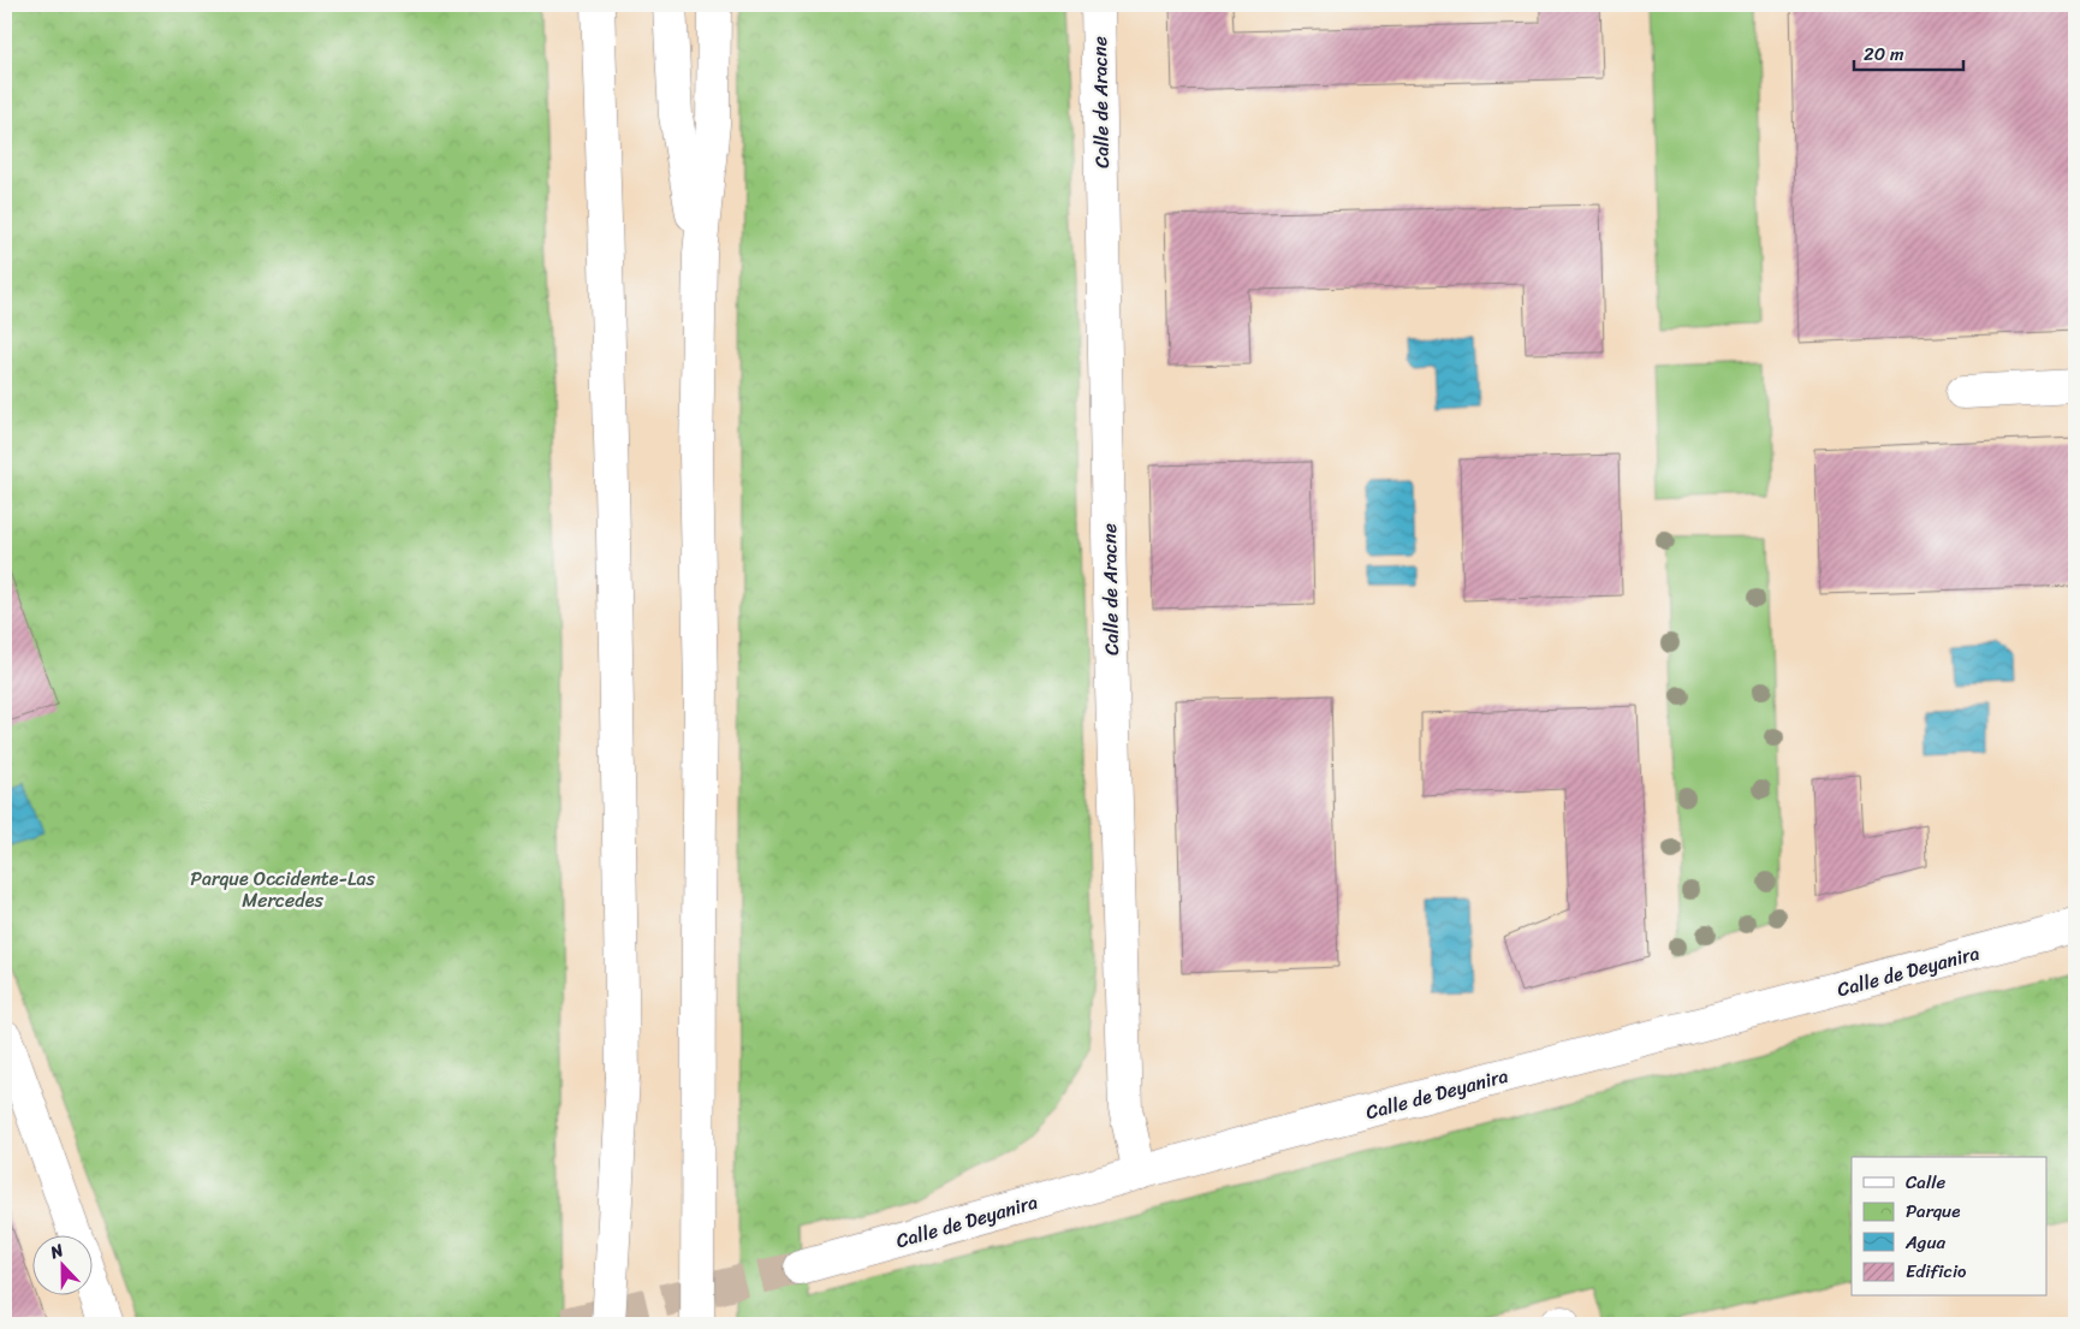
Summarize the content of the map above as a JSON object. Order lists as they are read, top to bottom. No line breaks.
{"streets":{"main road":["Calle de Aracne","Calle de Deyanira"]},"crossings":[["Calle de Aracne","Calle de Deyanira"]],"parks":["Parque Occidente-Las Mercedes"],"legend":["Calle","Parque","Agua","Edificio"],"scale_bar":"20 m","north":"top"}
